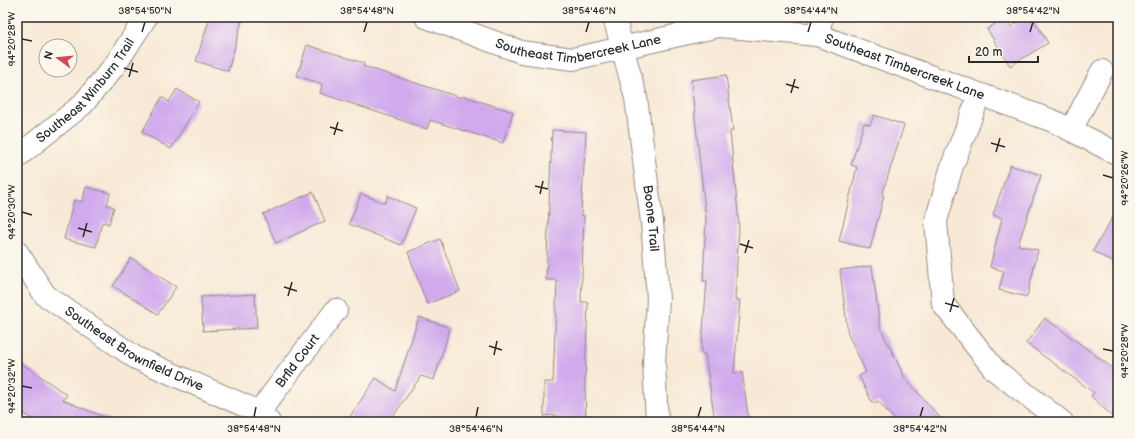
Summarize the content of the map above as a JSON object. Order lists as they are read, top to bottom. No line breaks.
{"streets":{"street":["Southeast Timbercreek Lane","Southeast Winburn Trail","Boone Trail","Southeast Brownfield Drive","Brfld Court"]},"crossings":[["Southeast Timbercreek Lane","Boone Trail"],["Southeast Brownfield Drive","Brfld Court"]],"scale_bar":"20 m","north":"left","coordinates":["38°54'50\"N","38°54'48\"N","38°54'46\"N","38°54'44\"N","38°54'42\"N","94°20'28\"W","94°20'26\"W","94°20'30\"W","94°20'32\"W"]}
